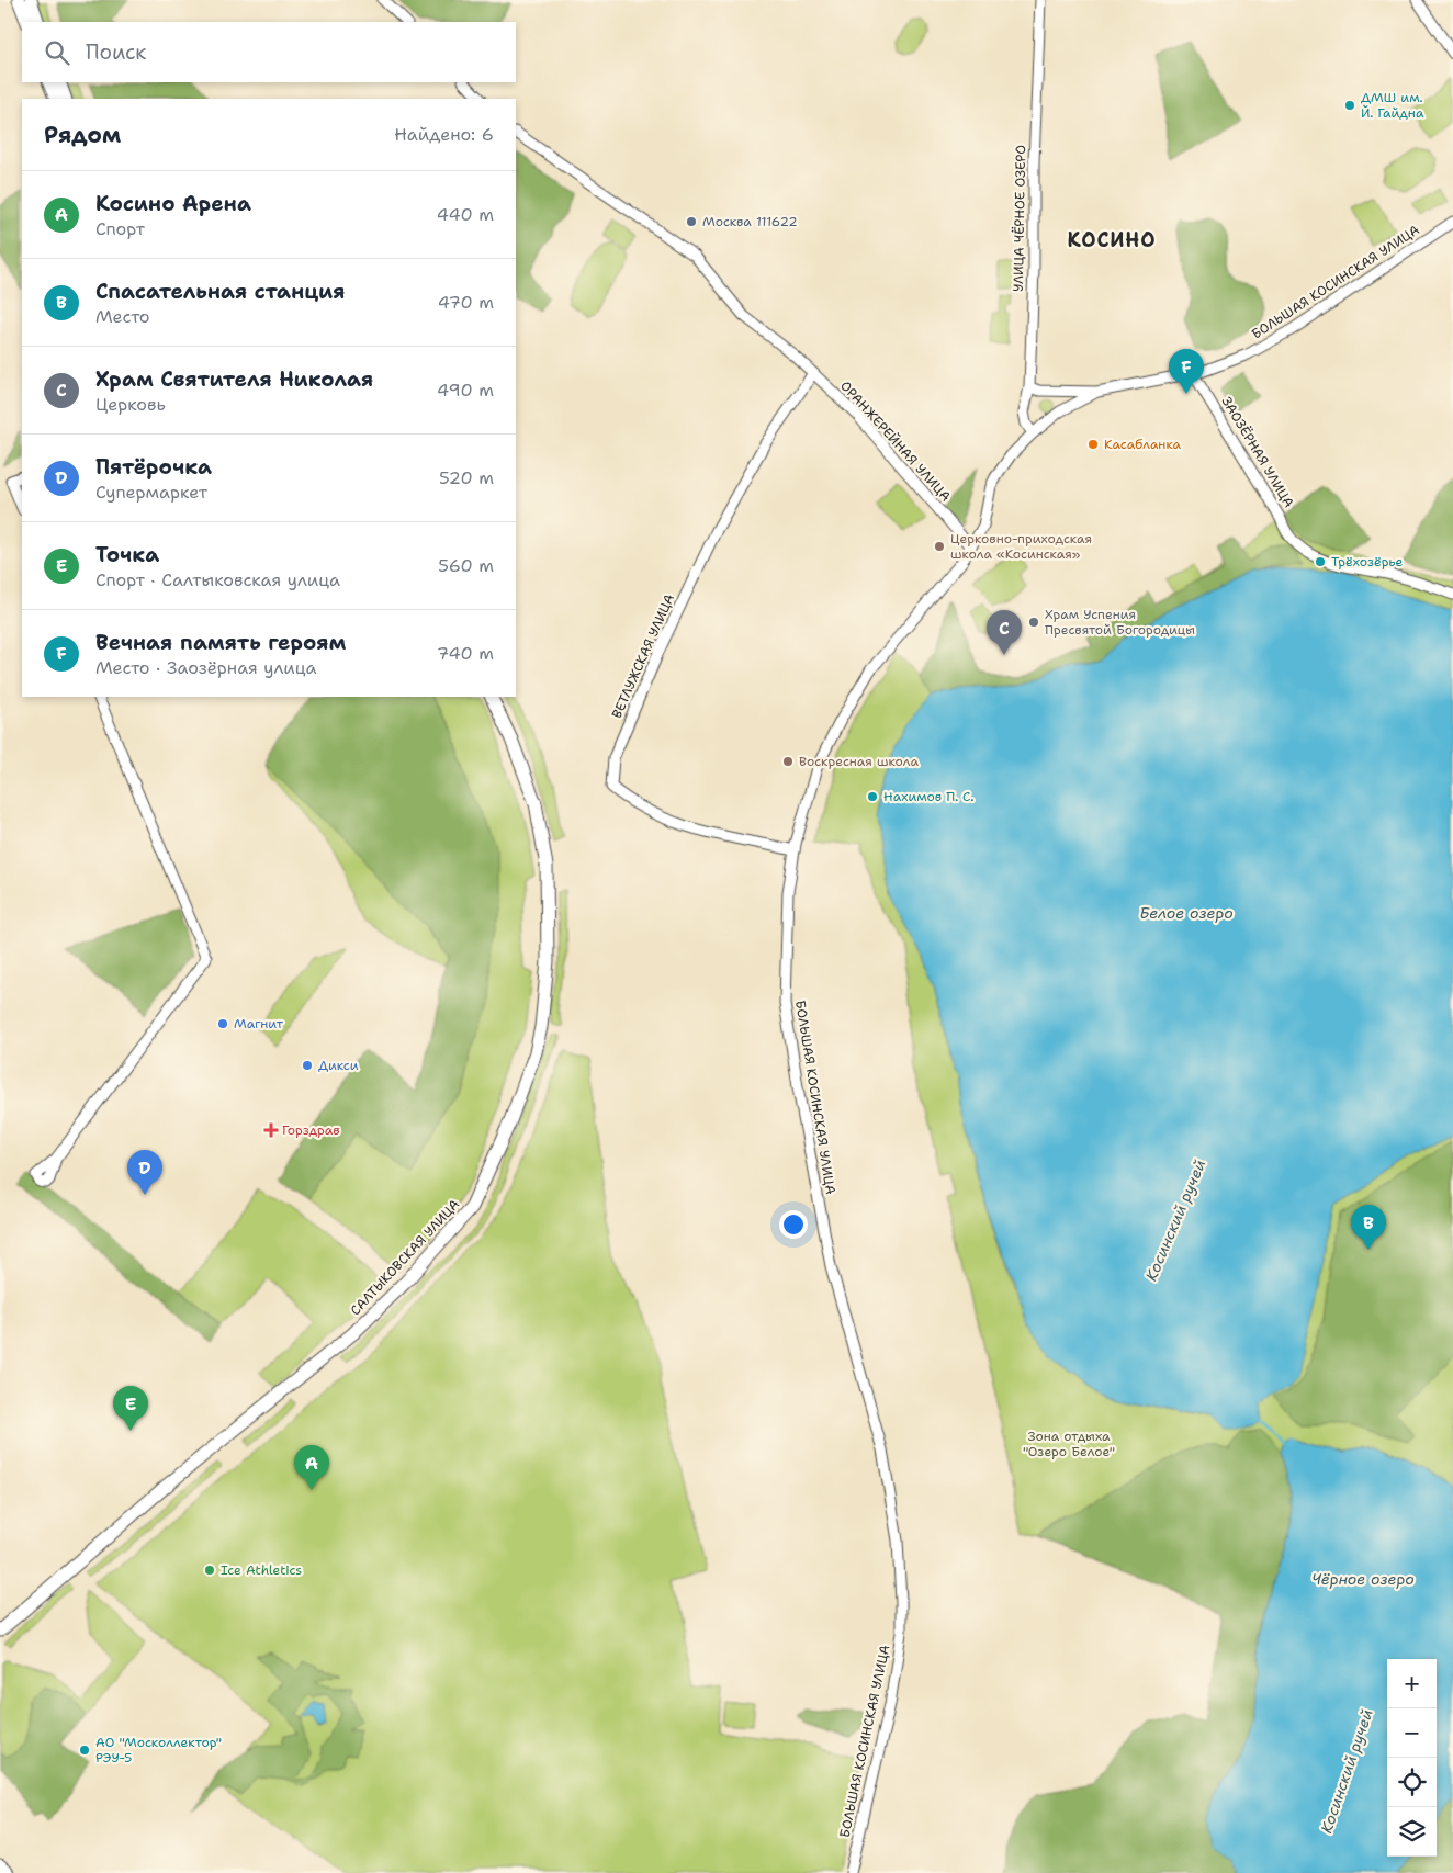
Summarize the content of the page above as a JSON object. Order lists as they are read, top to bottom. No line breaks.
{"streets":{"main road":["САЛТЫКОВСКАЯ УЛИЦА"],"street":["УЛИЦА ЧЁРНОЕ ОЗЕРО","БОЛЬШАЯ КОСИНСКАЯ УЛИЦА","ОРАНЖЕРЕЙНАЯ УЛИЦА","ЗАОЗЁРНАЯ УЛИЦА","ВЕТЛУЖСКАЯ УЛИЦА"]},"crossings":[["УЛИЦА ЧЁРНОЕ ОЗЕРО","БОЛЬШАЯ КОСИНСКАЯ УЛИЦА"],["БОЛЬШАЯ КОСИНСКАЯ УЛИЦА","ОРАНЖЕРЕЙНАЯ УЛИЦА"],["БОЛЬШАЯ КОСИНСКАЯ УЛИЦА","ЗАОЗЁРНАЯ УЛИЦА"],["БОЛЬШАЯ КОСИНСКАЯ УЛИЦА","ВЕТЛУЖСКАЯ УЛИЦА"],["ОРАНЖЕРЕЙНАЯ УЛИЦА","ВЕТЛУЖСКАЯ УЛИЦА"]],"districts":["КОСИНО"],"water":["Белое озеро","Косинский ручей","Чёрное озеро"],"parks":["Зона отдыха \"Озеро Белое\""],"places":{"other":["ДМШ им. Й. Гайдна","Москва 111622","Касабланка","Церковно-приходская школа «Косинская»","Трёхозёрье","Храм Успения Пресвятой Богородицы","Воскресная школа","Нахимов П. С.","Магнит","Дикси","Ice Athletics","АО \"Москоллектор\" РЭУ-5"],"health":["Горздрав"]},"page":{"search":"Поиск","heading":["Рядом","Найдено: 6"],"list":[{"mark":"A","name":"Косино Арена","note":"Спорт","value":"440 m"},{"mark":"B","name":"Спасательная станция","note":"Место","value":"470 m"},{"mark":"C","name":"Храм Святителя Николая","note":"Церковь","value":"490 m"},{"mark":"D","name":"Пятёрочка","note":"Супермаркет","value":"520 m"},{"mark":"E","name":"Точка","note":"Спорт · Салтыковская улица","value":"560 m"},{"mark":"F","name":"Вечная память героям","note":"Место · Заозёрная улица","value":"740 m"}],"pins":["F","C","D","B","E","A"],"map_buttons":["+","−"]}}
